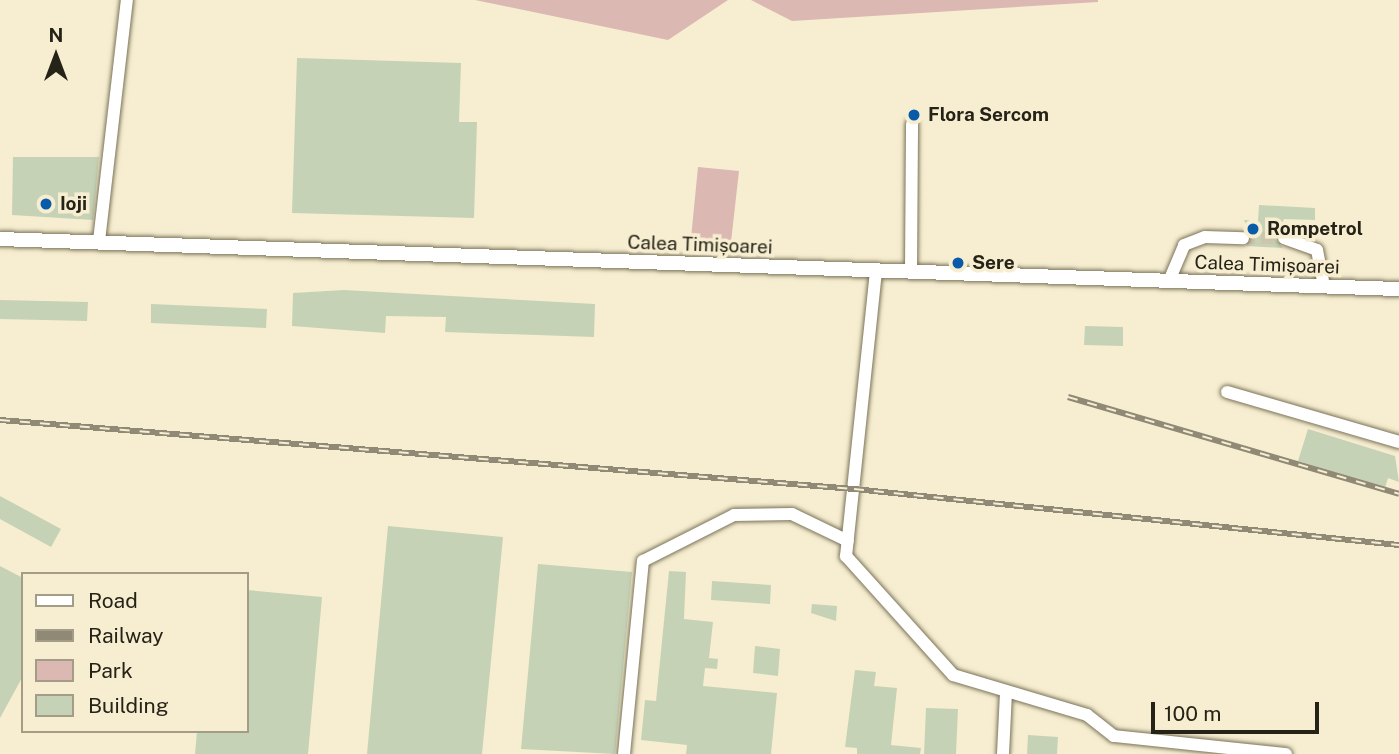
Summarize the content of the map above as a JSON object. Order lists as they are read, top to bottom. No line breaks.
{"streets":{"main road":["Calea Timișoarei"]},"places":["Flora Sercom","Ioji","Rompetrol","Sere"],"legend":["Road","Railway","Park","Building"],"scale_bar":"100 m","north":"top"}
